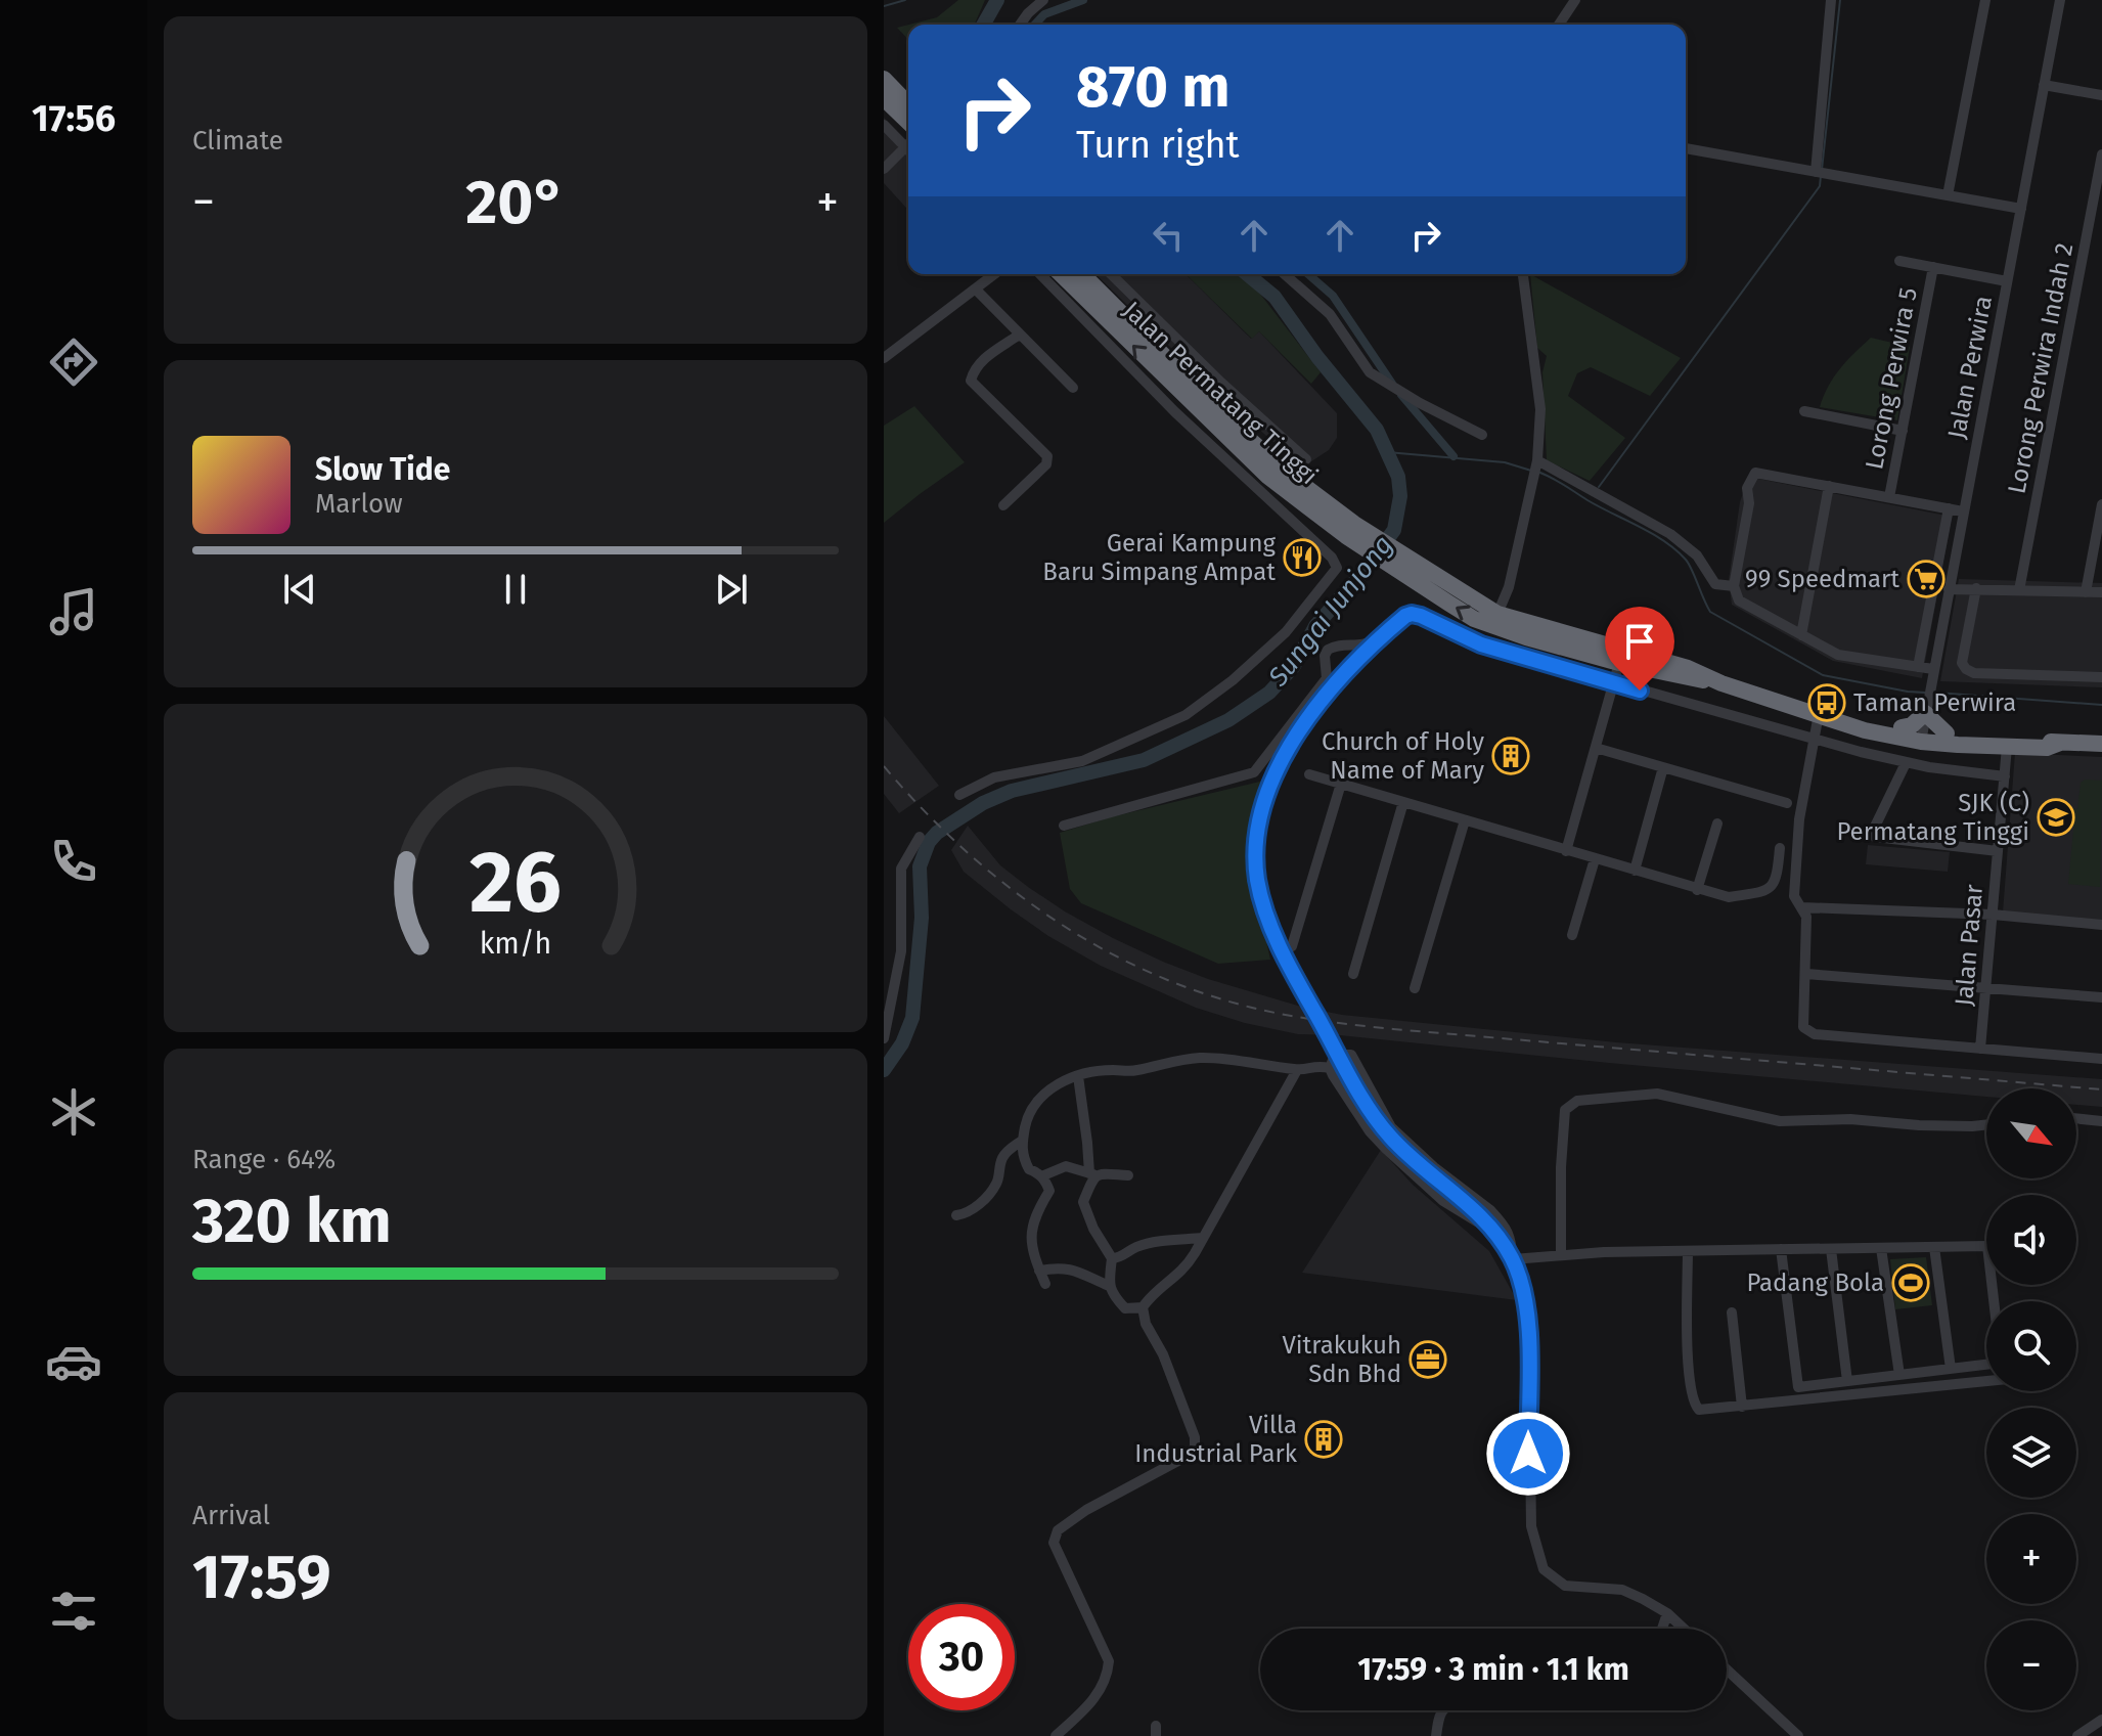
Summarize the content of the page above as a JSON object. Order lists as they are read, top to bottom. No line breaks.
{"streets":{"highway":["Jalan Permatang Tinggi"],"street":["Jalan Perwira","Lorong Perwira Indah 2","Lorong Perwira 5","Jalan Pasar"]},"crossings":[["Jalan Perwira","Jalan Permatang Tinggi"],["Jalan Permatang Tinggi","Jalan Pasar"]],"water":["Sungai Junjong"],"places":{"restaurant":["Gerai Kampung Baru Simpang Ampat"],"supermarket":["99 Speedmart"],"bus stop":["Taman Perwira"],"building":["Church of Holy Name of Mary","Villa Industrial Park"],"school or university":["SJK (C) Permatang Tinggi"],"sports":["Padang Bola"],"office":["Vitrakukuh Sdn Bhd"]},"north":"bottom right","page":{"tabs":"17:56","tile":["Climate",["Range · 64%","320 km"],["Arrival","17:59"]],"turn":["870 m","Turn right"],"heat":["−","20°","+"],"song":["Slow Tide","Marlow"],"map_buttons":["+","−"],"limit":"30","trip":"17:59 · 3 min · 1.1 km","gauge":["26","km/h"]}}
